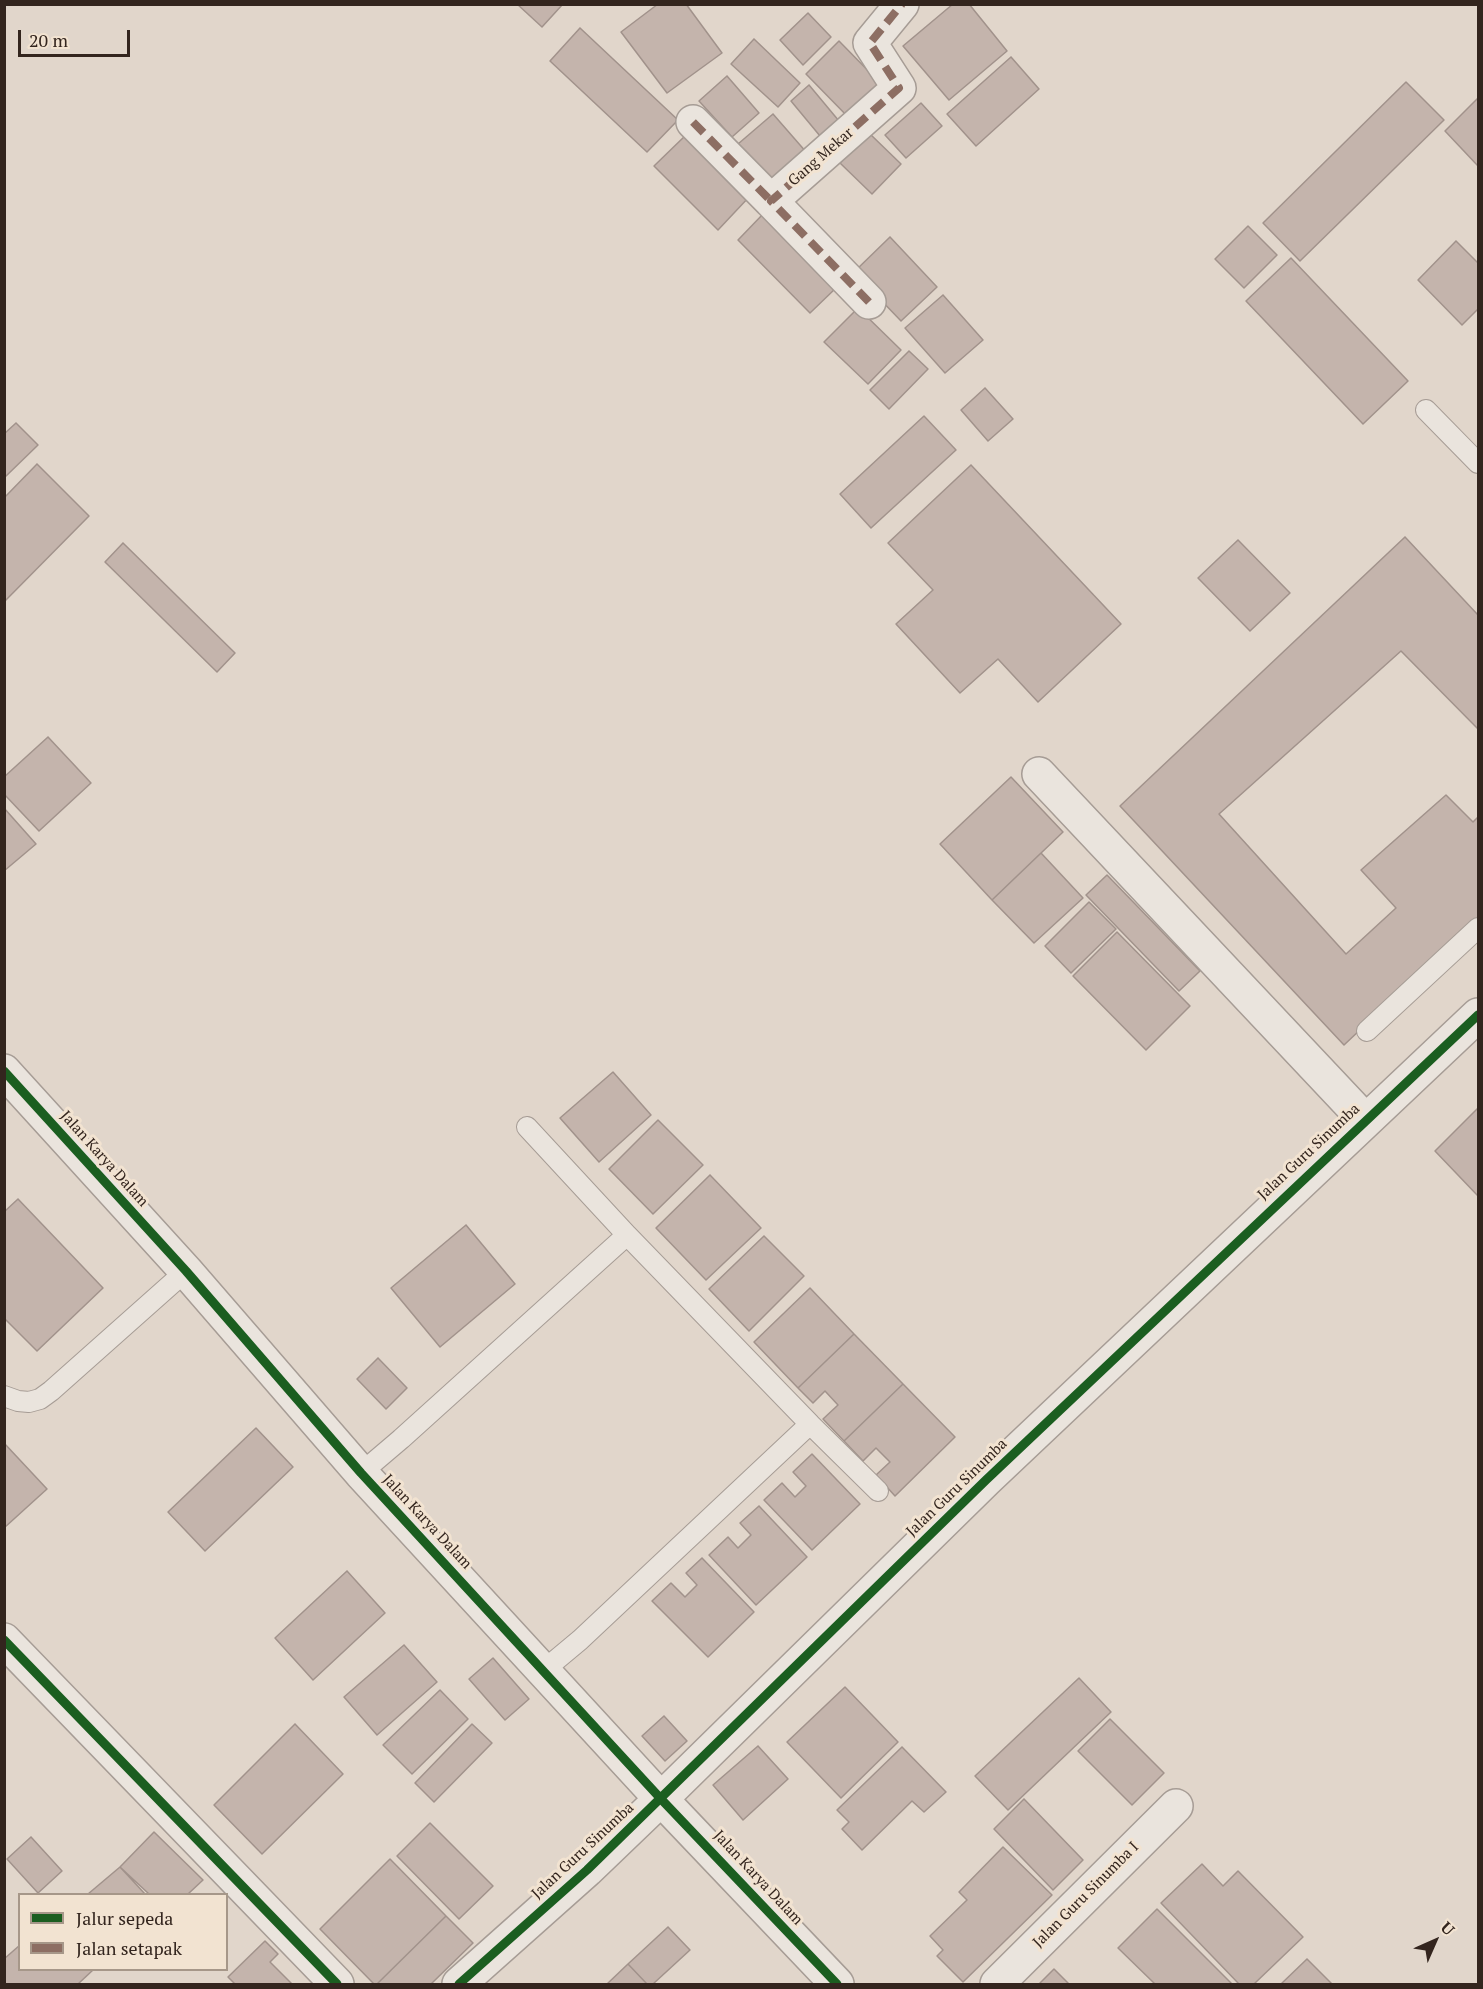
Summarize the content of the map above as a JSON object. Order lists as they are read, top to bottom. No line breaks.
{"streets":{"street":["Gang Mekar","Jalan Guru Sinumba","Jalan Karya Dalam","Jalan Guru Sinumba I"]},"crossings":[["Jalan Guru Sinumba","Jalan Karya Dalam"]],"legend":["Jalur sepeda","Jalan setapak"],"scale_bar":"20 m","north":"top right"}
